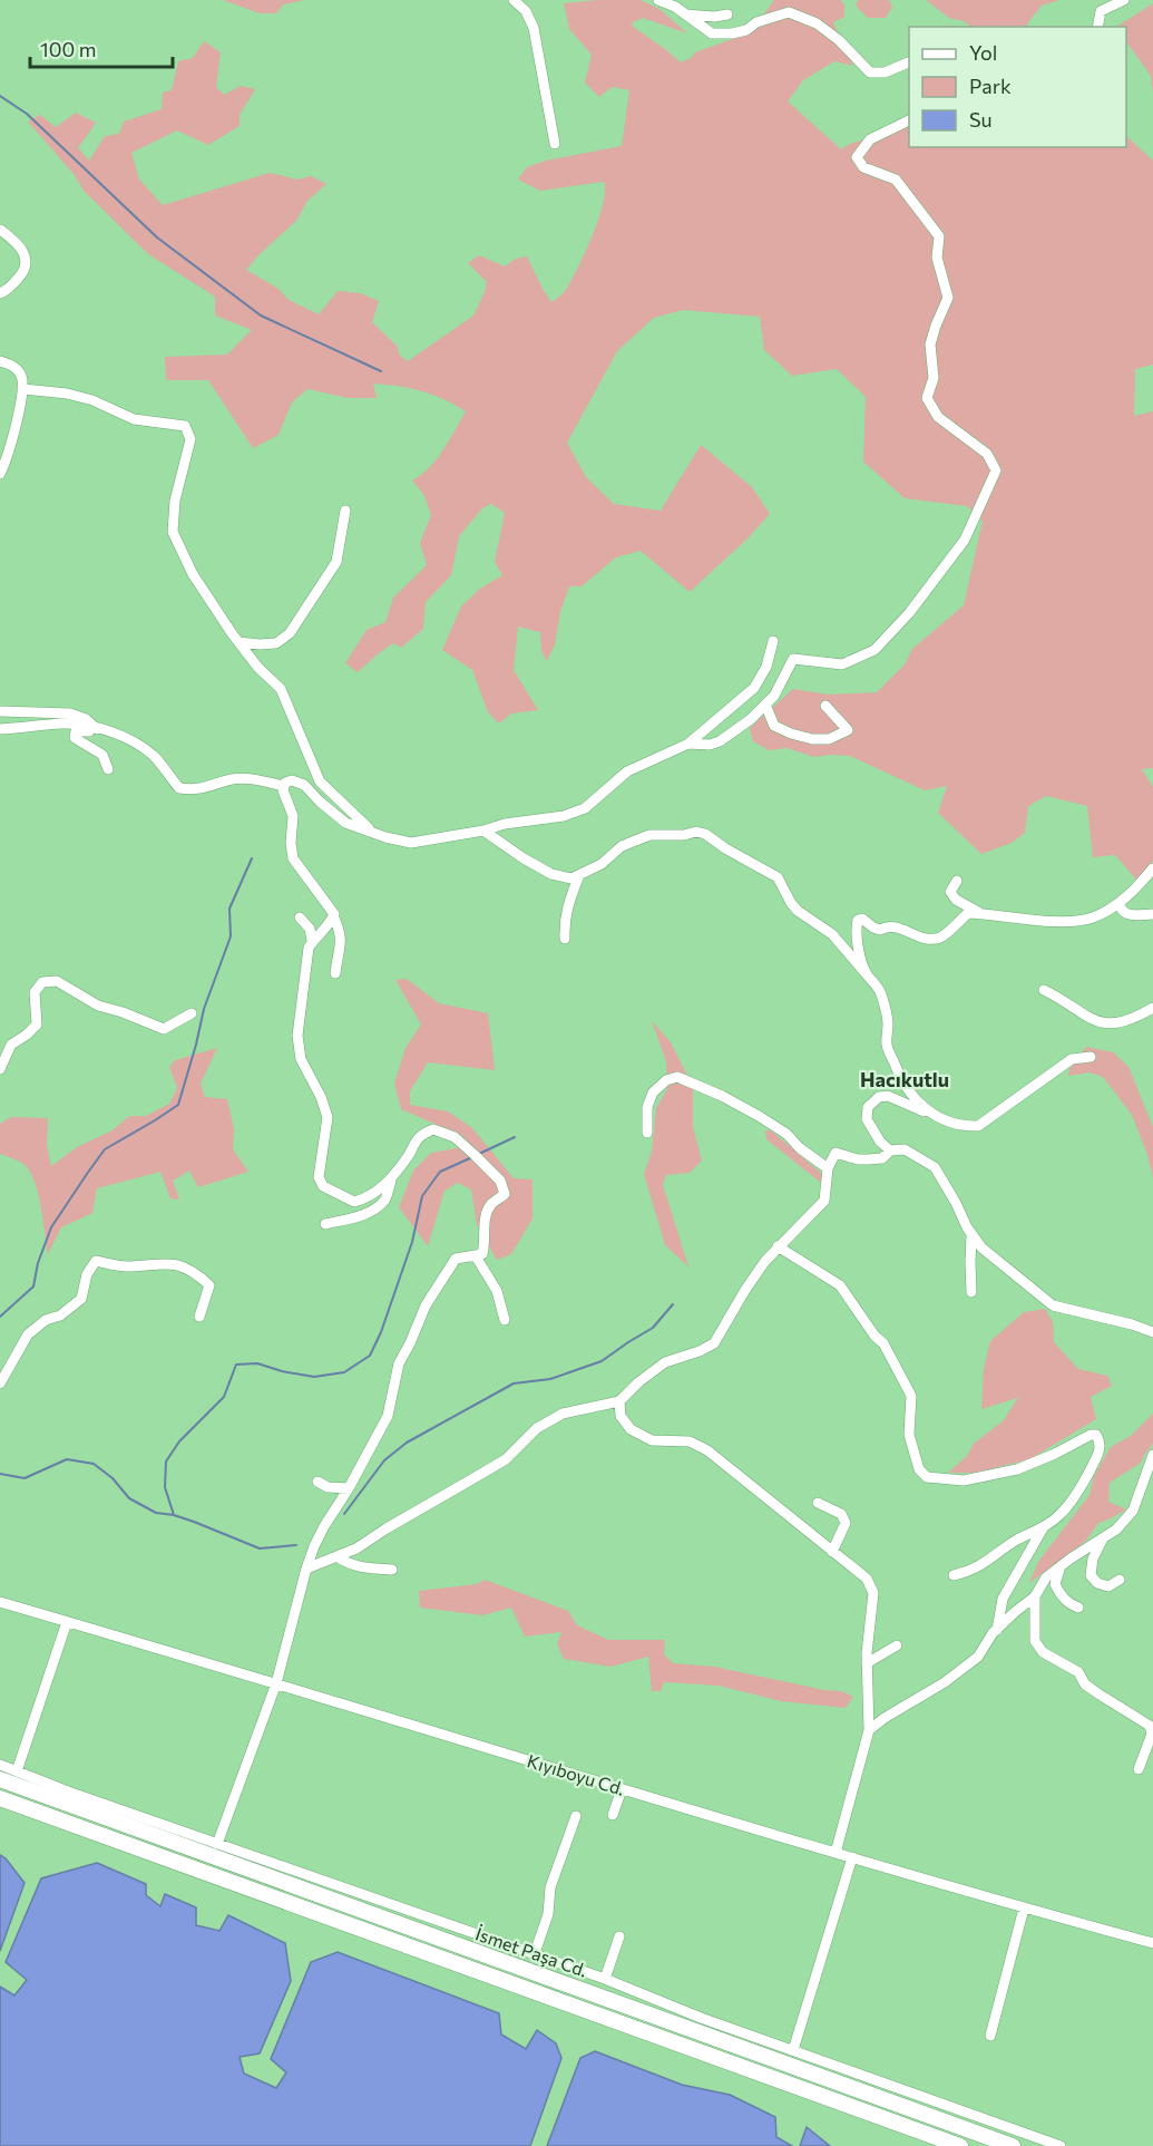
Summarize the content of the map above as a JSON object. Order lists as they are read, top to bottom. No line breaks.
{"streets":{"street":["Kıyıboyu Cd.","İsmet Paşa Cd."]},"districts":["Hacıkutlu"],"legend":["Yol","Park","Su"],"scale_bar":"100 m"}
